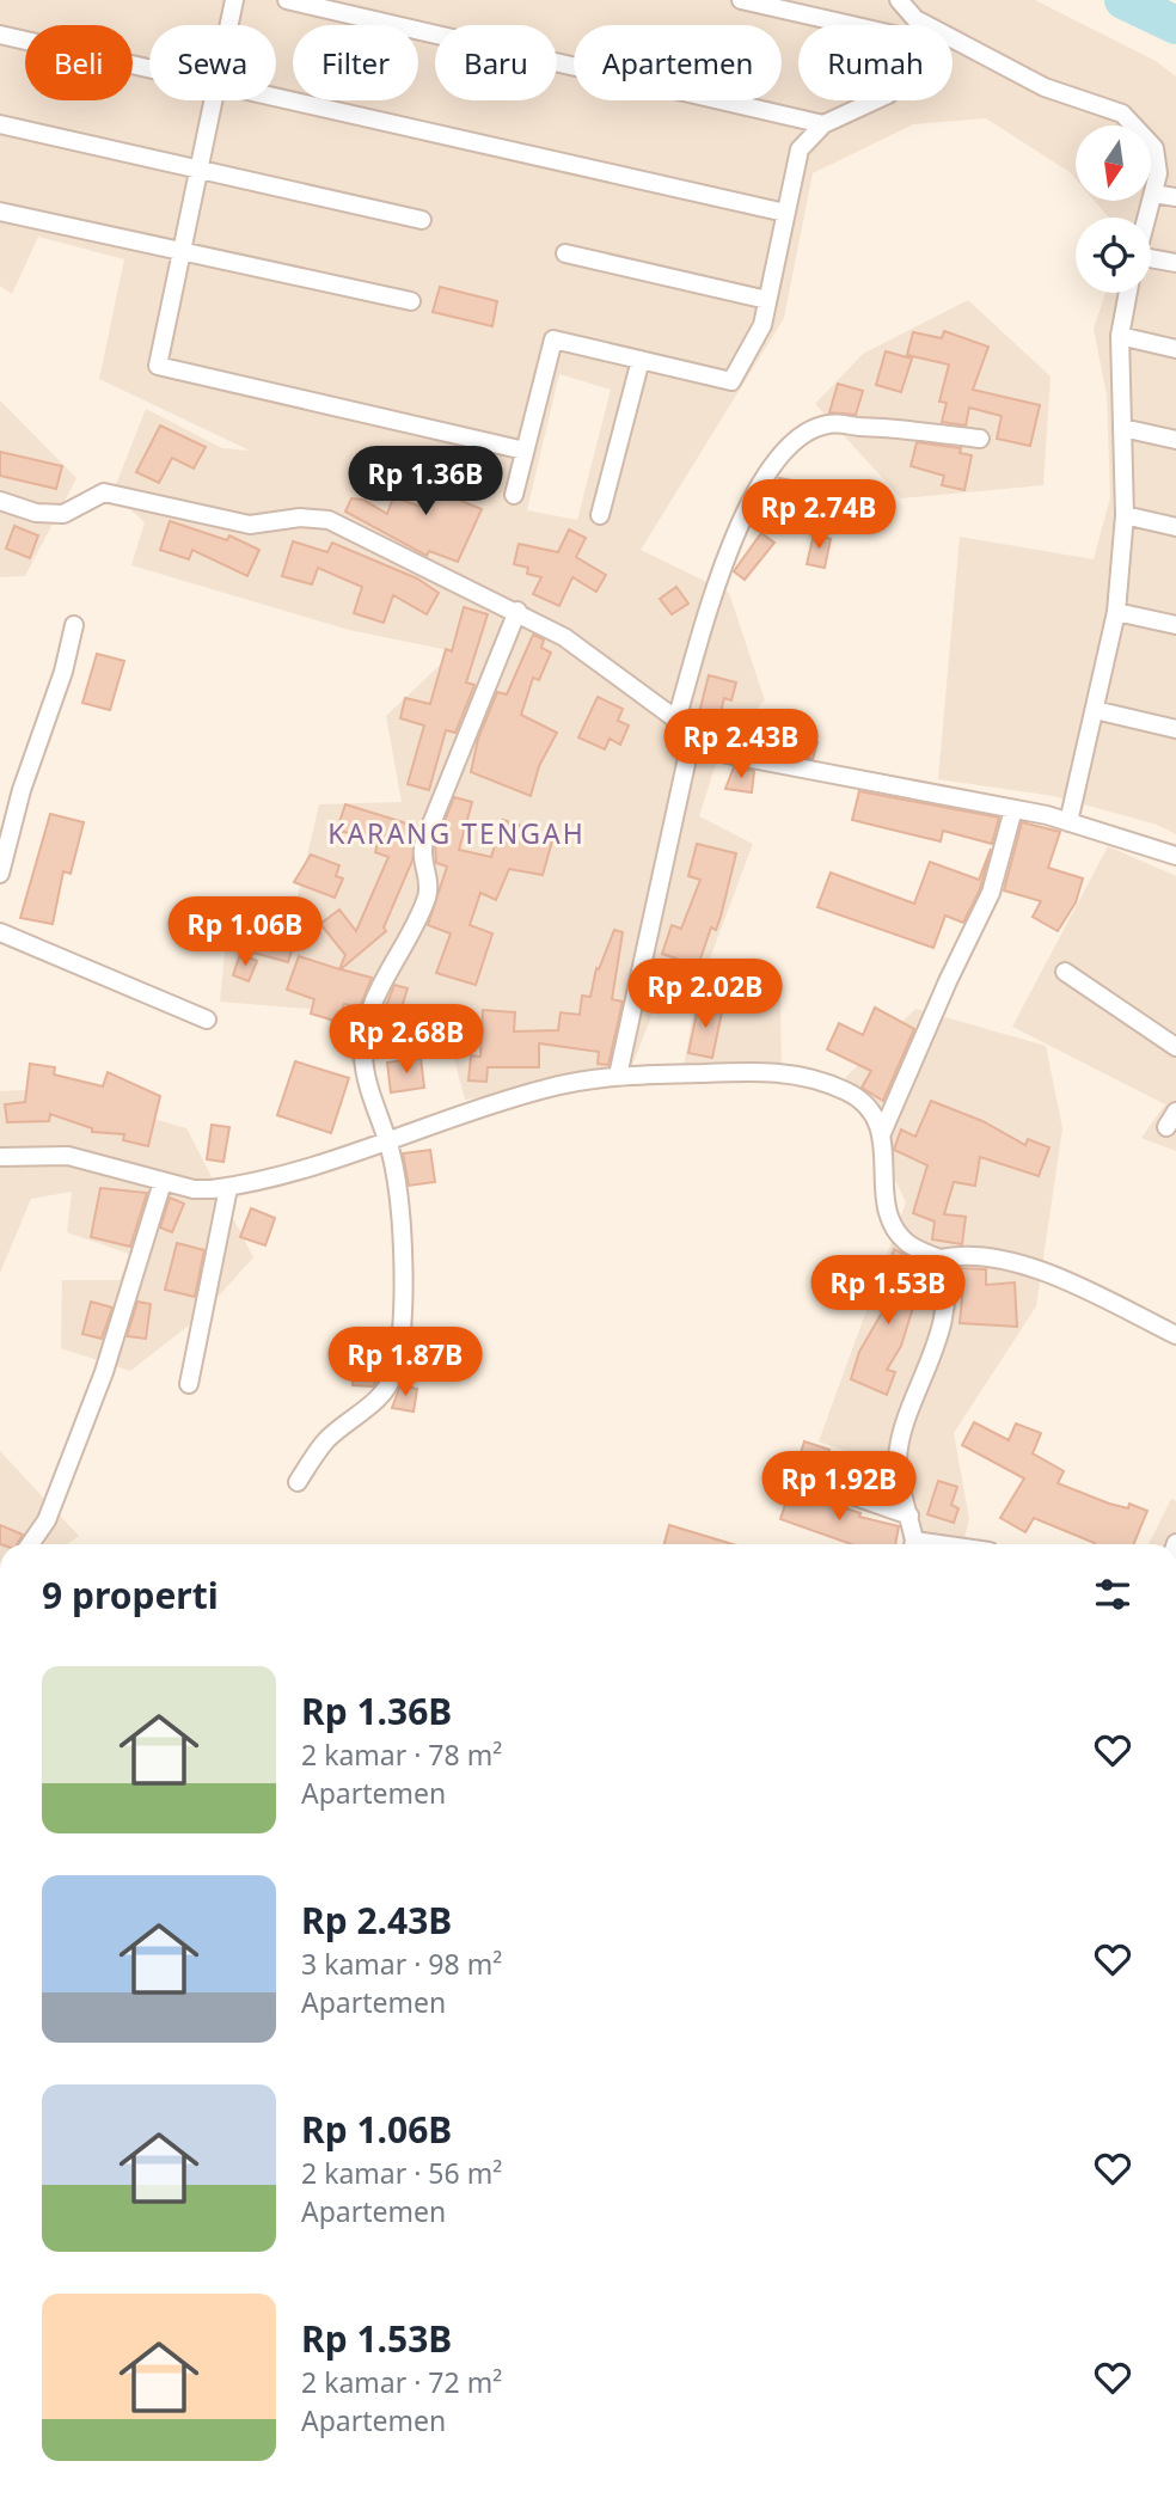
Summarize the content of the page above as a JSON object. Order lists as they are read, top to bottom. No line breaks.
{"districts":["KARANG TENGAH"],"north":"bottom","page":{"chip":["Beli","Sewa","Filter","Baru","Apartemen","Rumah"],"price":["Rp 1.36B","Rp 2.74B","Rp 2.43B","Rp 1.06B","Rp 2.02B","Rp 2.68B","Rp 1.53B","Rp 1.87B","Rp 1.92B"],"heading":"9 properti","list":[{"name":"Rp 1.36B","note":"2 kamar · 78 m² · Apartemen"},{"name":"Rp 2.43B","note":"3 kamar · 98 m² · Apartemen"},{"name":"Rp 1.06B","note":"2 kamar · 56 m² · Apartemen"},{"name":"Rp 1.53B","note":"2 kamar · 72 m² · Apartemen"}]}}
